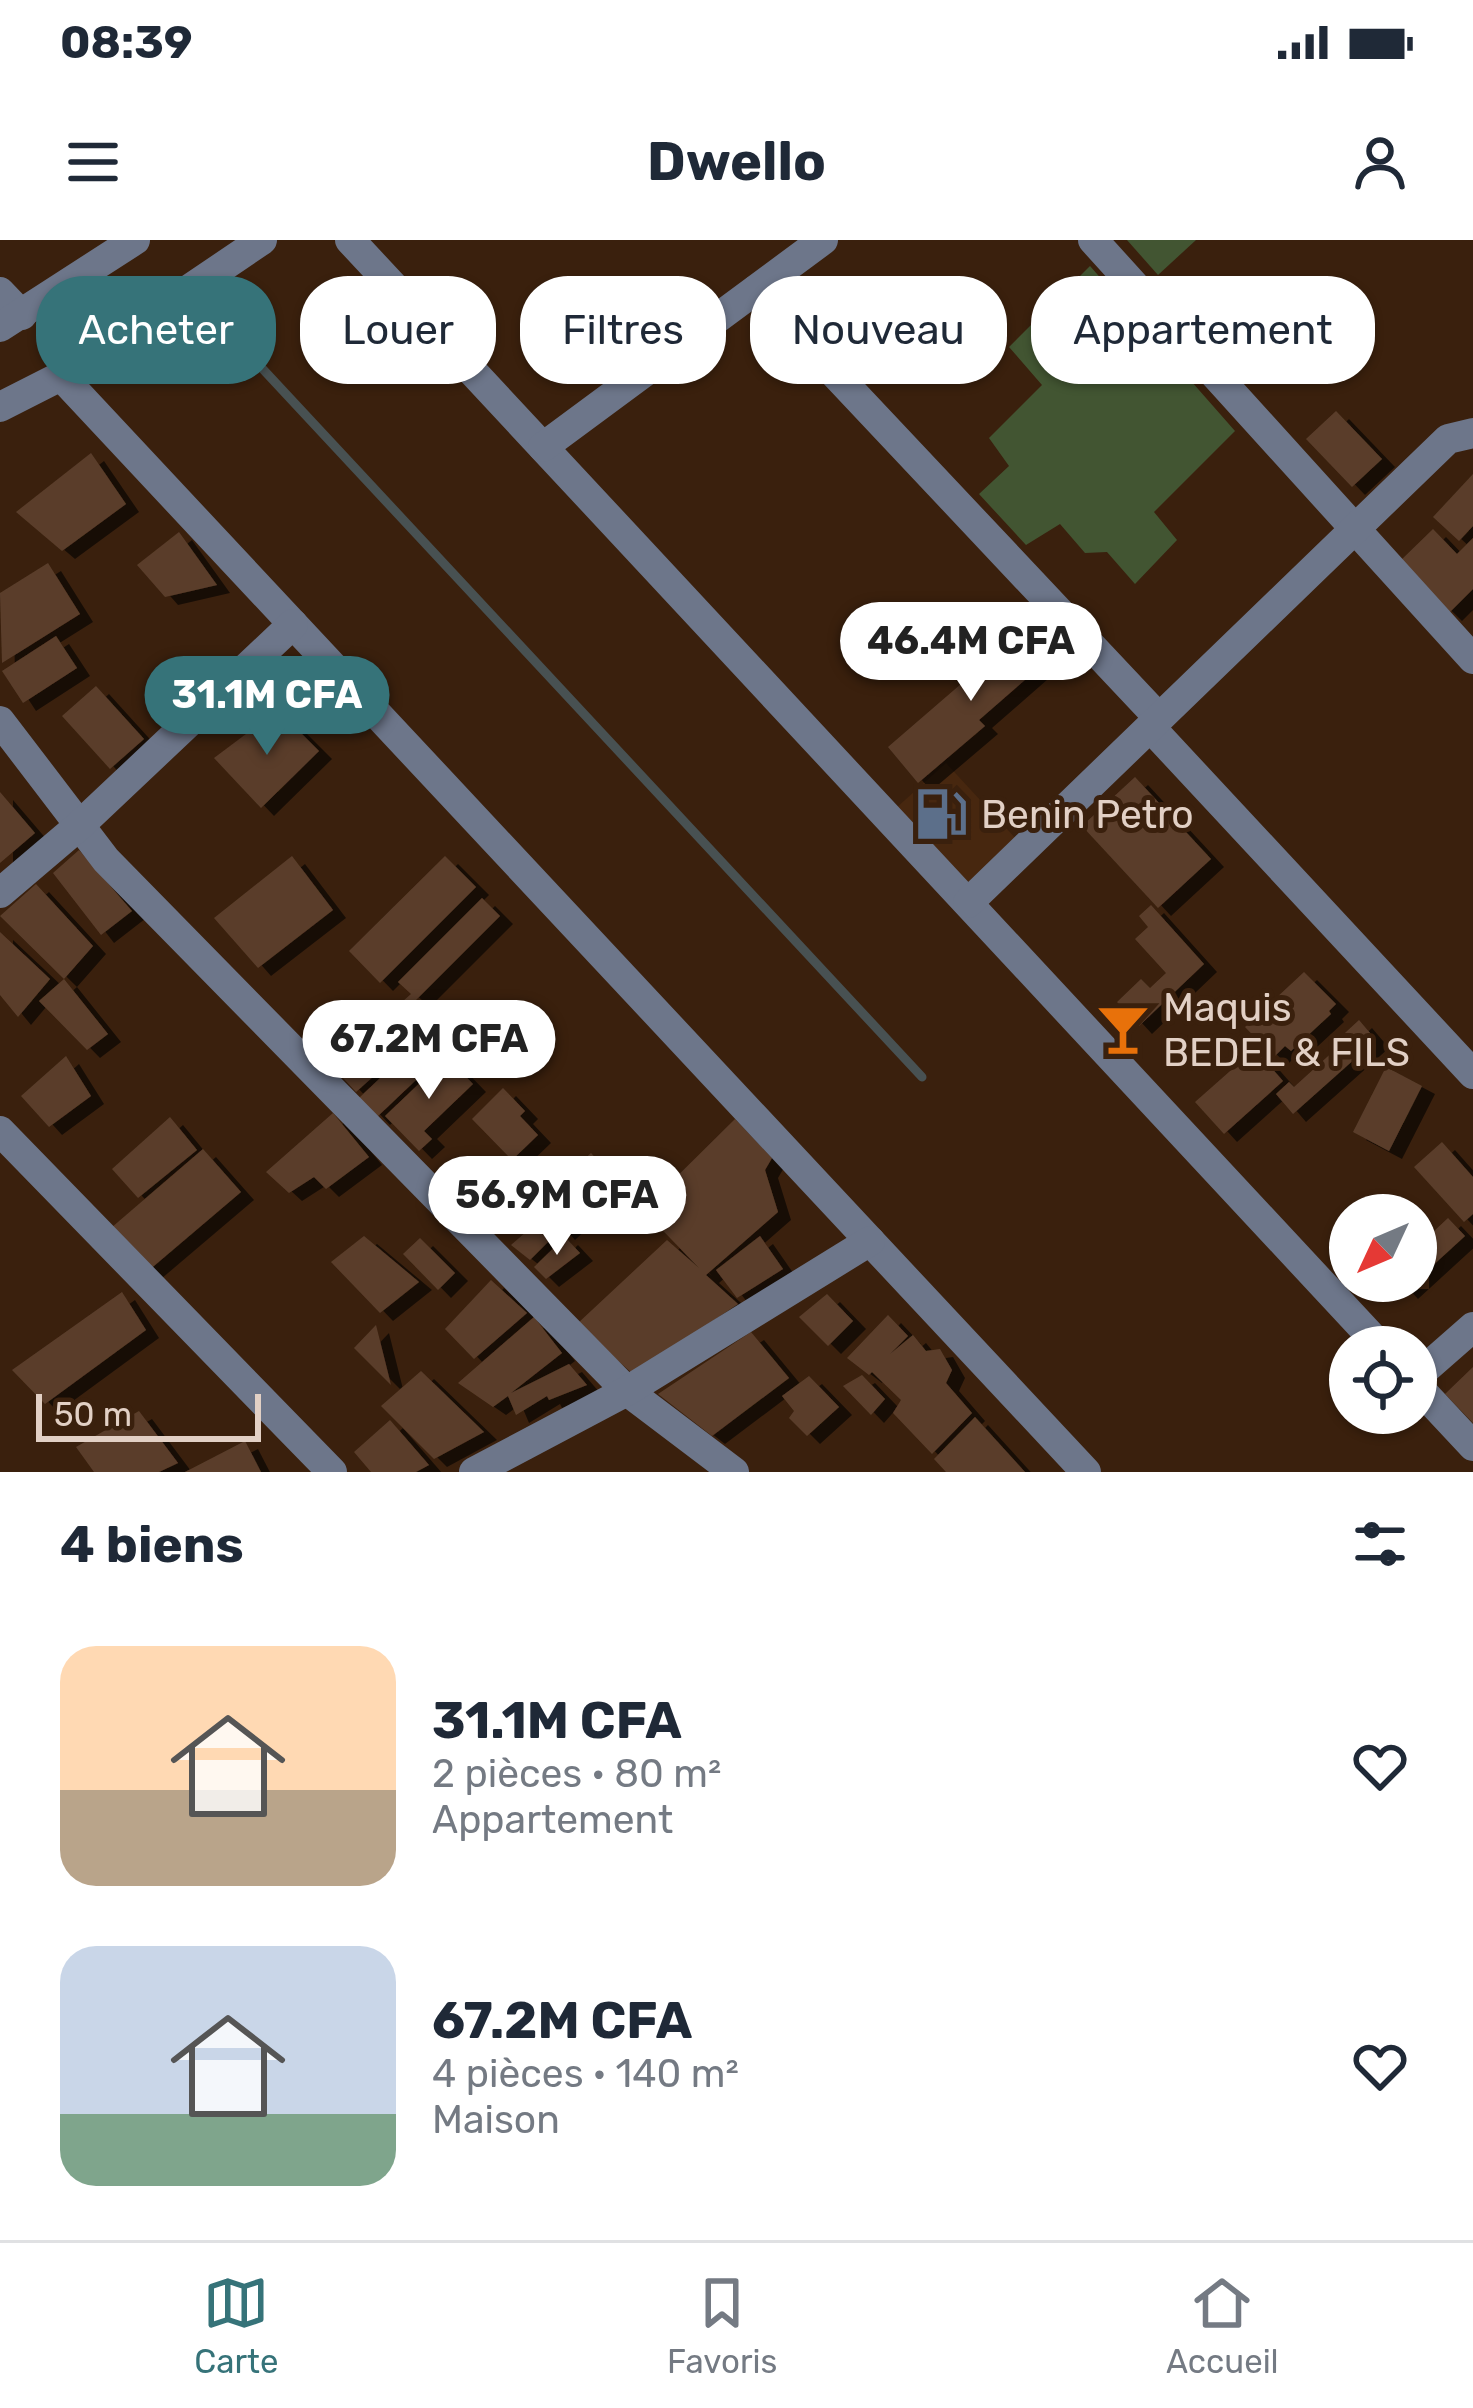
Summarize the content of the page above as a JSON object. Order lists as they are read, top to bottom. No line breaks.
{"places":{"fuel station":["Benin Petro"],"bar":["Maquis BEDEL & FILS"]},"scale_bar":"50 m","north":"bottom left","page":{"status":"08:39","header":"Dwello","chip":["Acheter","Louer","Filtres","Nouveau","Appartement"],"price":["46.4M CFA","31.1M CFA","67.2M CFA","56.9M CFA"],"scale":"50 m","heading":"4 biens","list":[{"name":"31.1M CFA","note":"2 pièces · 80 m² · Appartement"},{"name":"67.2M CFA","note":"4 pièces · 140 m² · Maison"}],"tabs":["Carte","Favoris","Accueil"]}}
